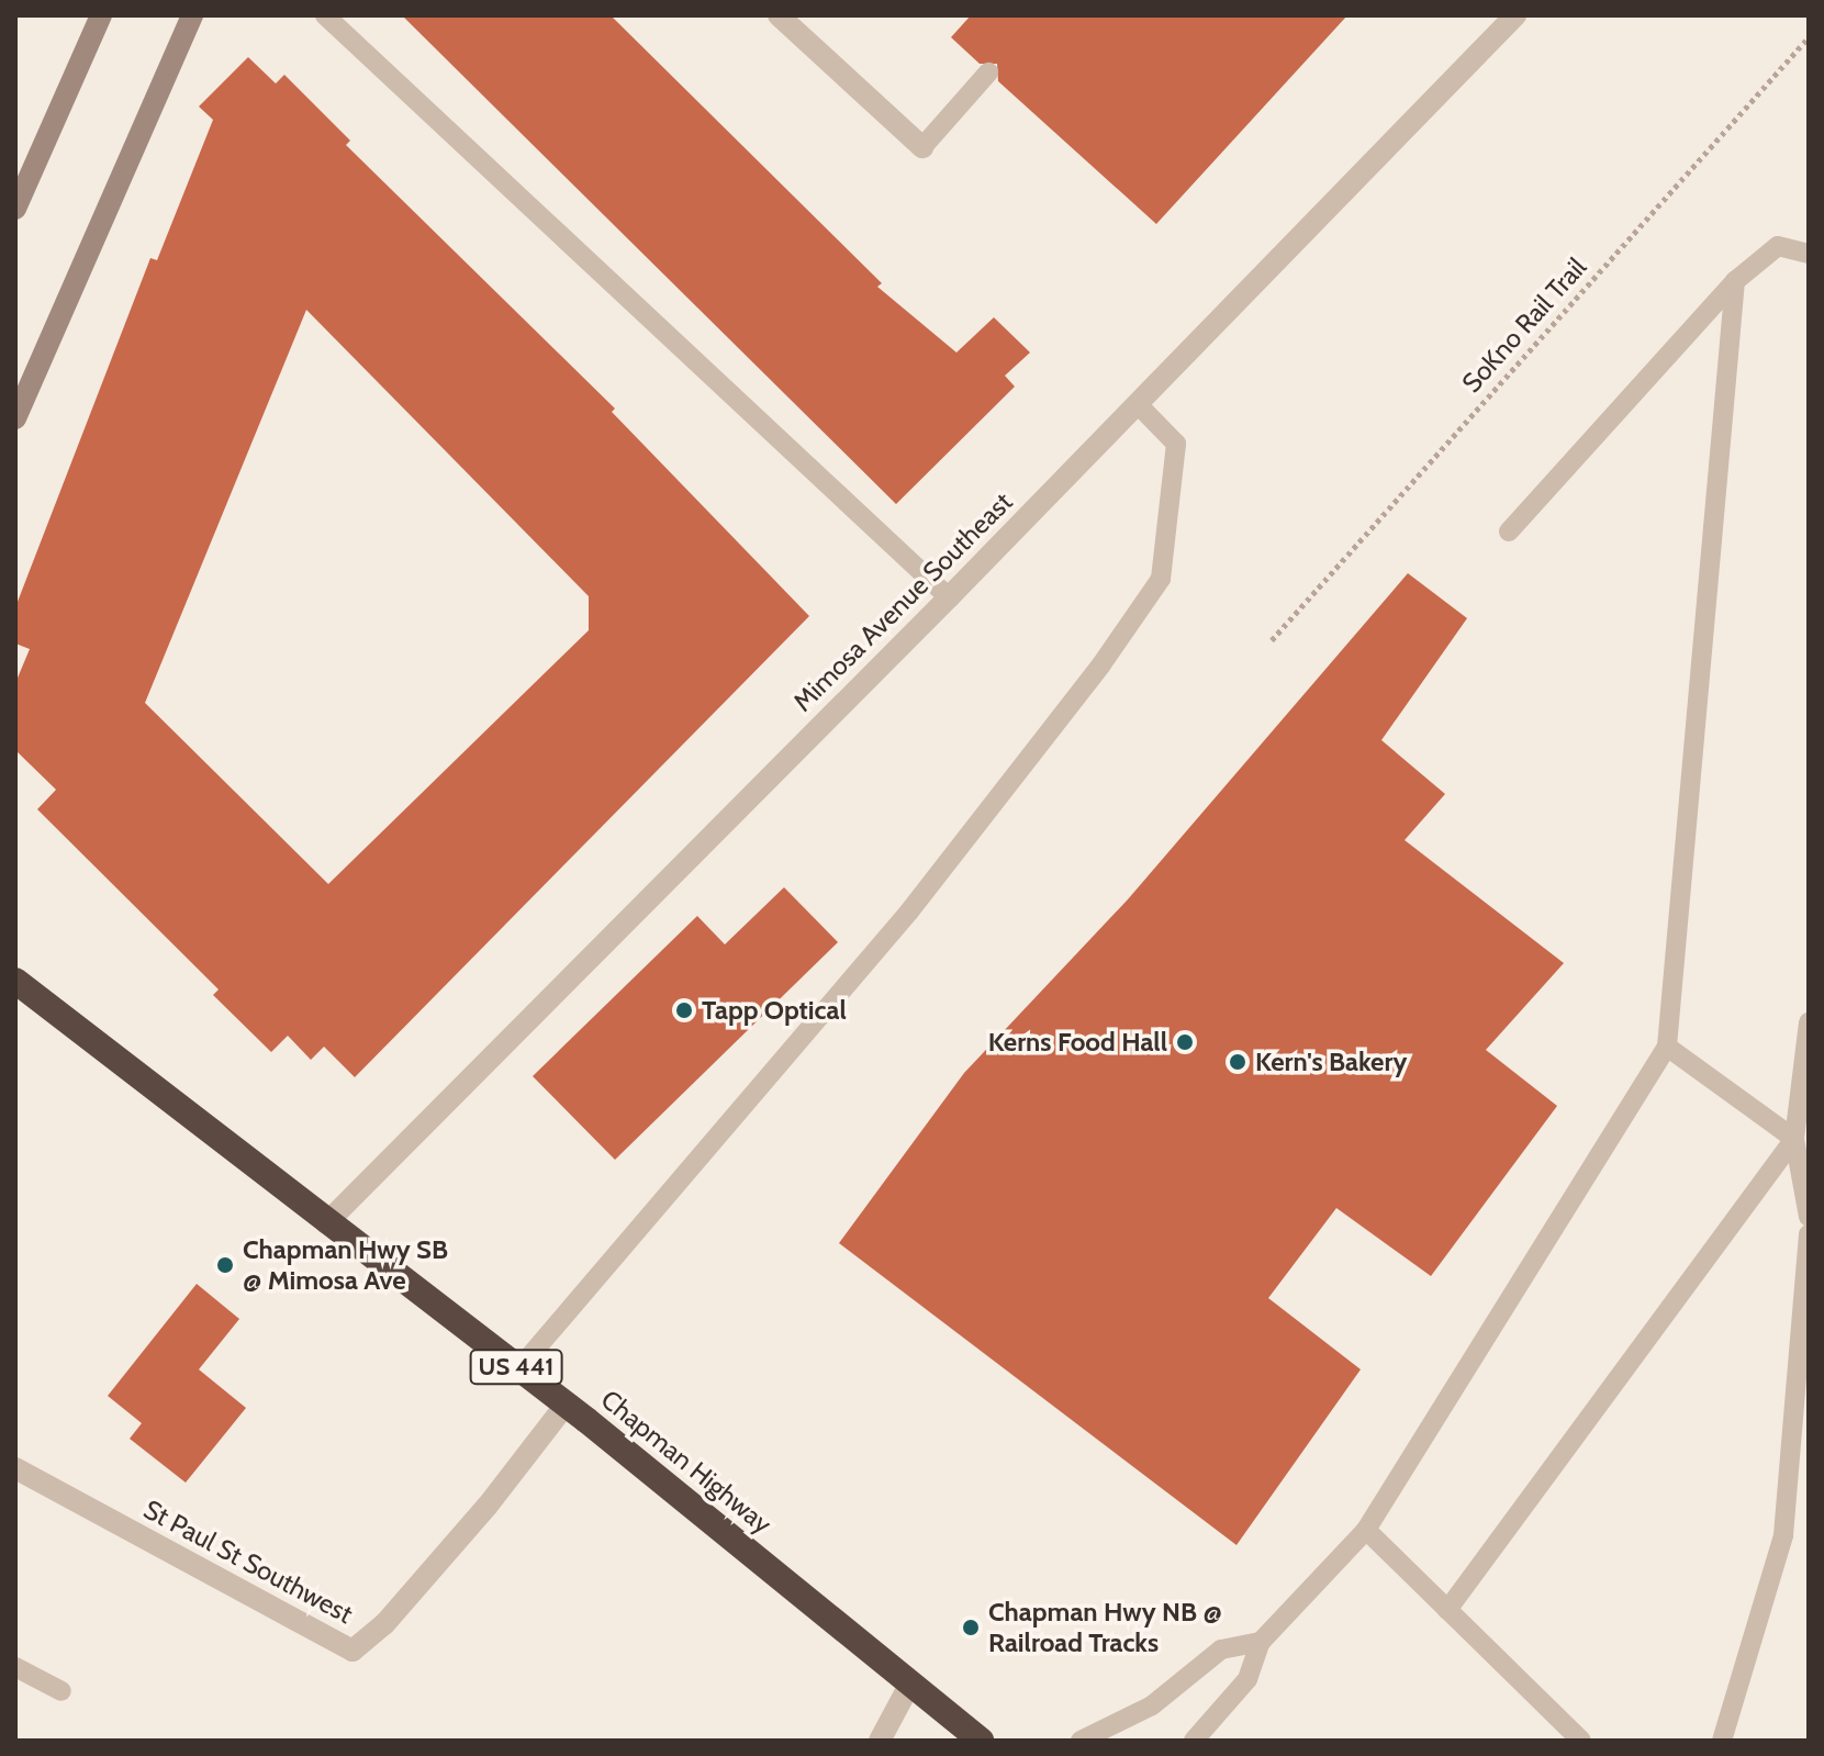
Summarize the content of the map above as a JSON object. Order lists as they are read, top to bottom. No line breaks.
{"streets":{"highway":["US 441","Chapman Highway"],"street":["Mimosa Avenue Southeast","St Paul St Southwest"],"path":["SoKno Rail Trail"]},"crossings":[["Mimosa Avenue Southeast","Chapman Highway"],["Chapman Highway","St Paul St Southwest"]],"places":["Tapp Optical","Kerns Food Hall","Kern's Bakery","Chapman Hwy SB @ Mimosa Ave","Chapman Hwy NB @ Railroad Tracks"]}
